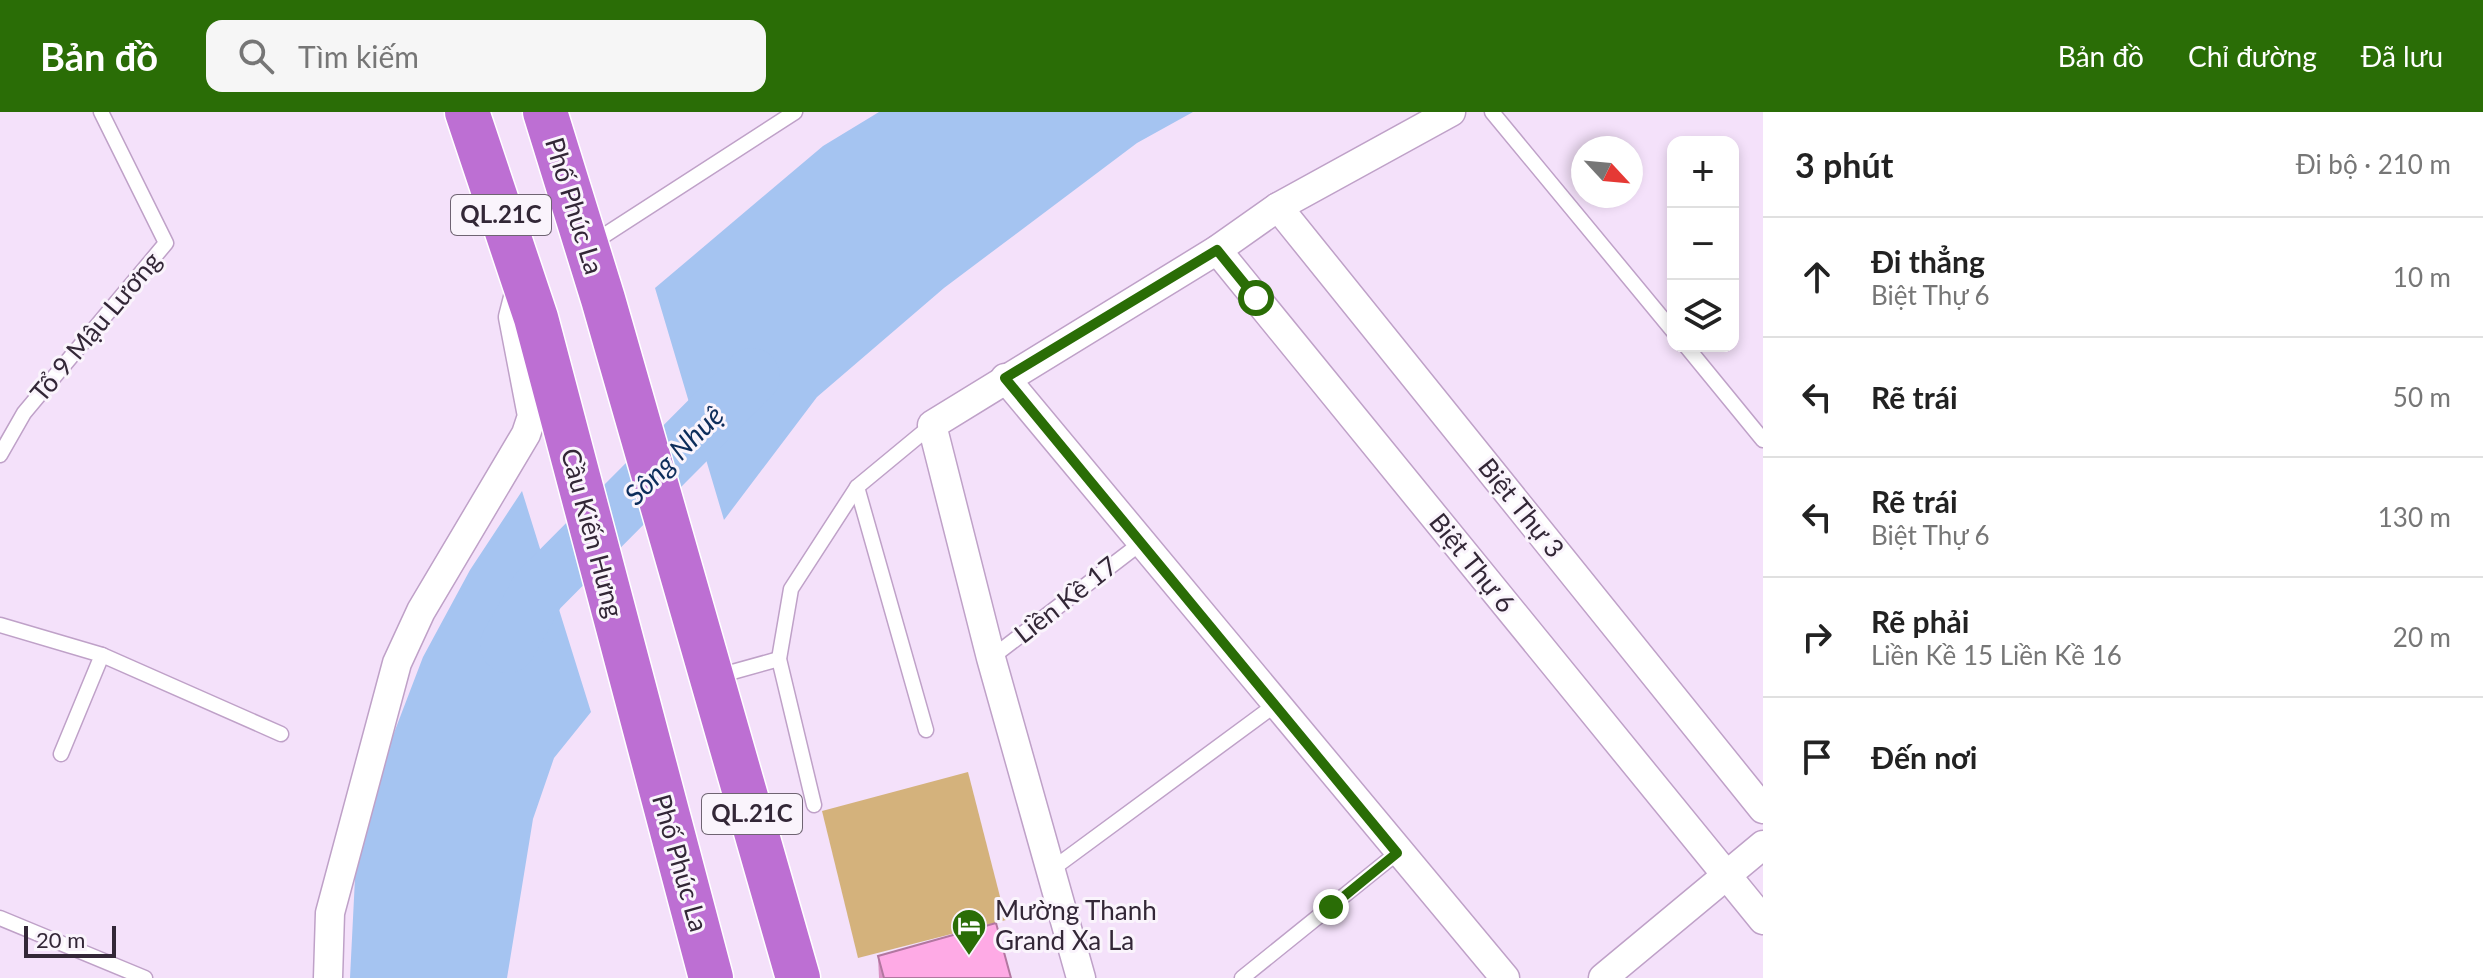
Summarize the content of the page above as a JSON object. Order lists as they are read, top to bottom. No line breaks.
{"streets":{"highway":["Phố Phúc La","QL.21C","Cầu Kiến Hưng"],"street":["Biệt Thự 3","Biệt Thự 6"],"lane":["Tổ 9 Mậu Lương","Liền Kề 17"]},"crossings":[["Phố Phúc La","QL.21C"],["Phố Phúc La","Cầu Kiến Hưng"],["QL.21C","Cầu Kiến Hưng"]],"water":["Sông Nhuệ"],"places":{"hotel":["Mường Thanh Grand Xa La"]},"scale_bar":"20 m","north":"bottom right","page":{"header":"Bản đồ","search":"Tìm kiếm","nav":["Bản đồ","Chỉ đường","Đã lưu"],"heading":["3 phút","Đi bộ · 210 m"],"map_buttons":["+","−"],"list":[["Đi thẳng","Biệt Thự 6","10 m"],["Rẽ trái","50 m"],["Rẽ trái","Biệt Thự 6","130 m"],["Rẽ phải","Liền Kề 15 Liền Kề 16","20 m"],"Đến nơi"],"scale":"20 m"}}
